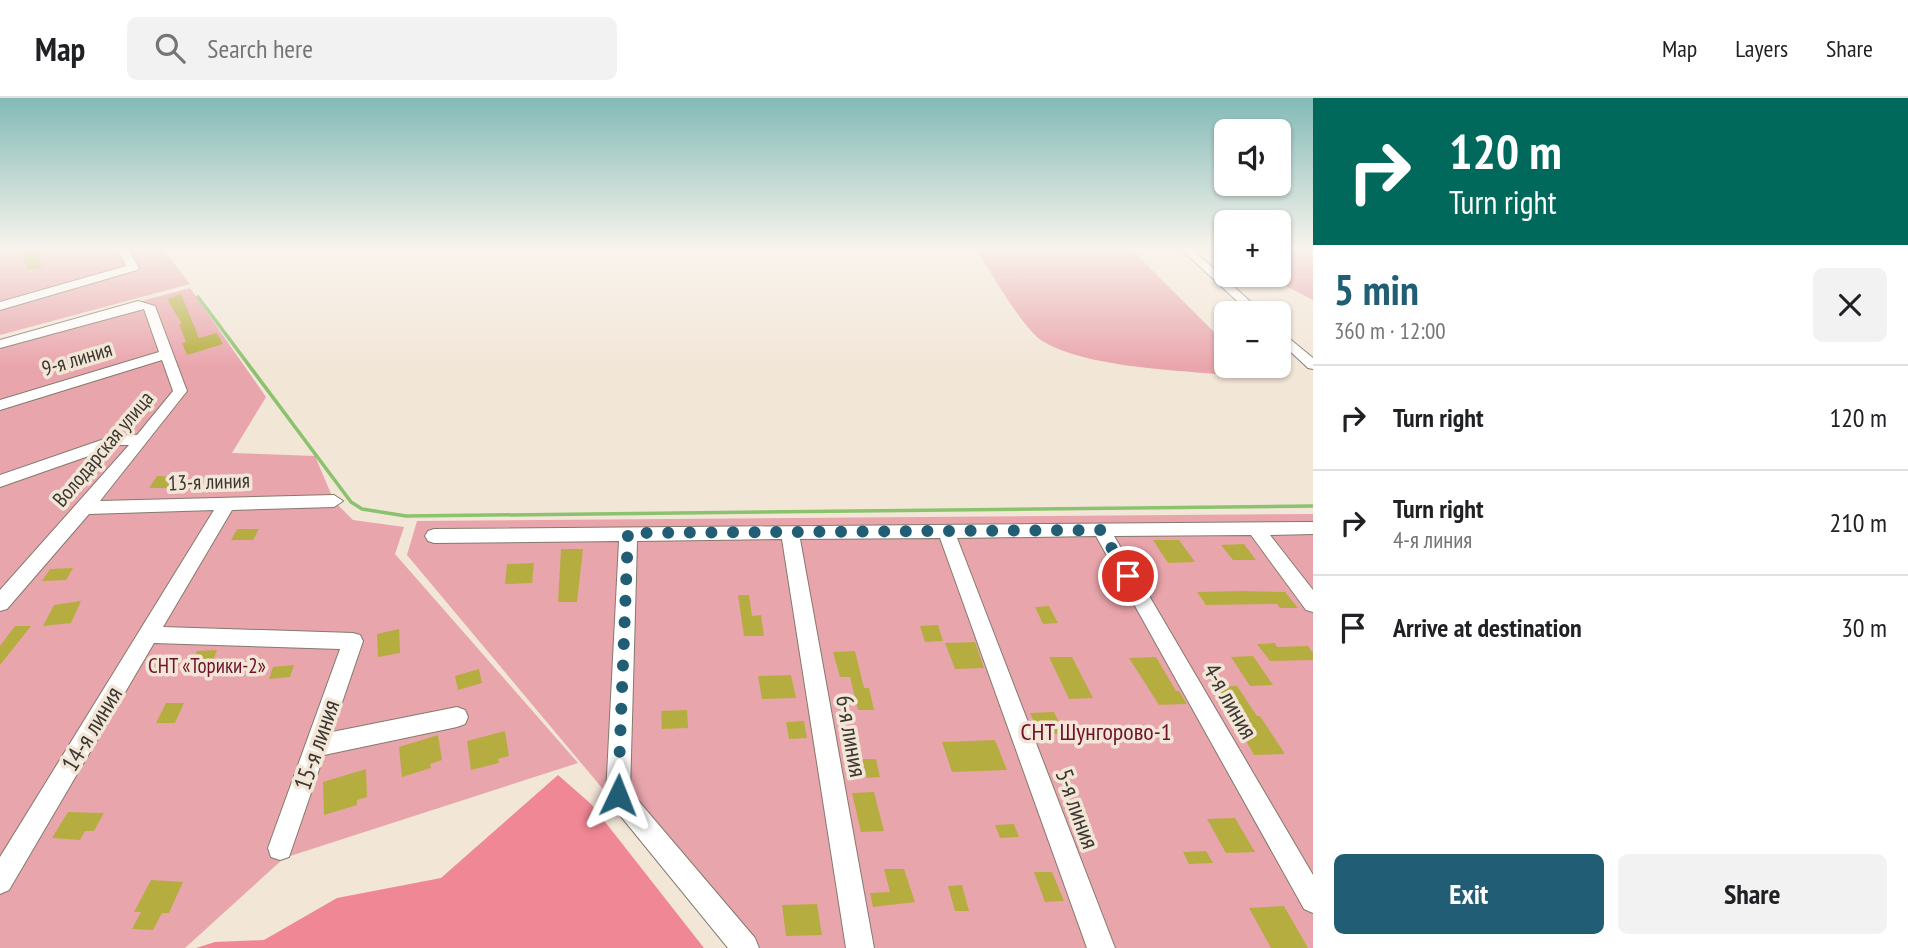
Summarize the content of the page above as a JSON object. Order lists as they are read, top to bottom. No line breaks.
{"streets":{"street":["9-я линия","Володарская улица","13-я линия","4-я линия","14-я линия","6-я линия","15-я линия","5-я линия"]},"crossings":[["9-я линия","Володарская улица"],["Володарская улица","13-я линия"],["13-я линия","14-я линия"],["14-я линия","15-я линия"]],"parks":["СНТ «Торики-2»","СНТ Шунгорово-1"],"page":{"header":"Map","search":"Search here","nav":["Map","Layers","Share"],"turn":["120 m","Turn right"],"map_buttons":["+","−"],"heading":["5 min","360 m · 12:00"],"list":[{"name":"Turn right","value":"120 m"},{"name":"Turn right","note":"4-я линия","value":"210 m"},{"name":"Arrive at destination","value":"30 m"}],"buttons":["Exit","Share"]}}
